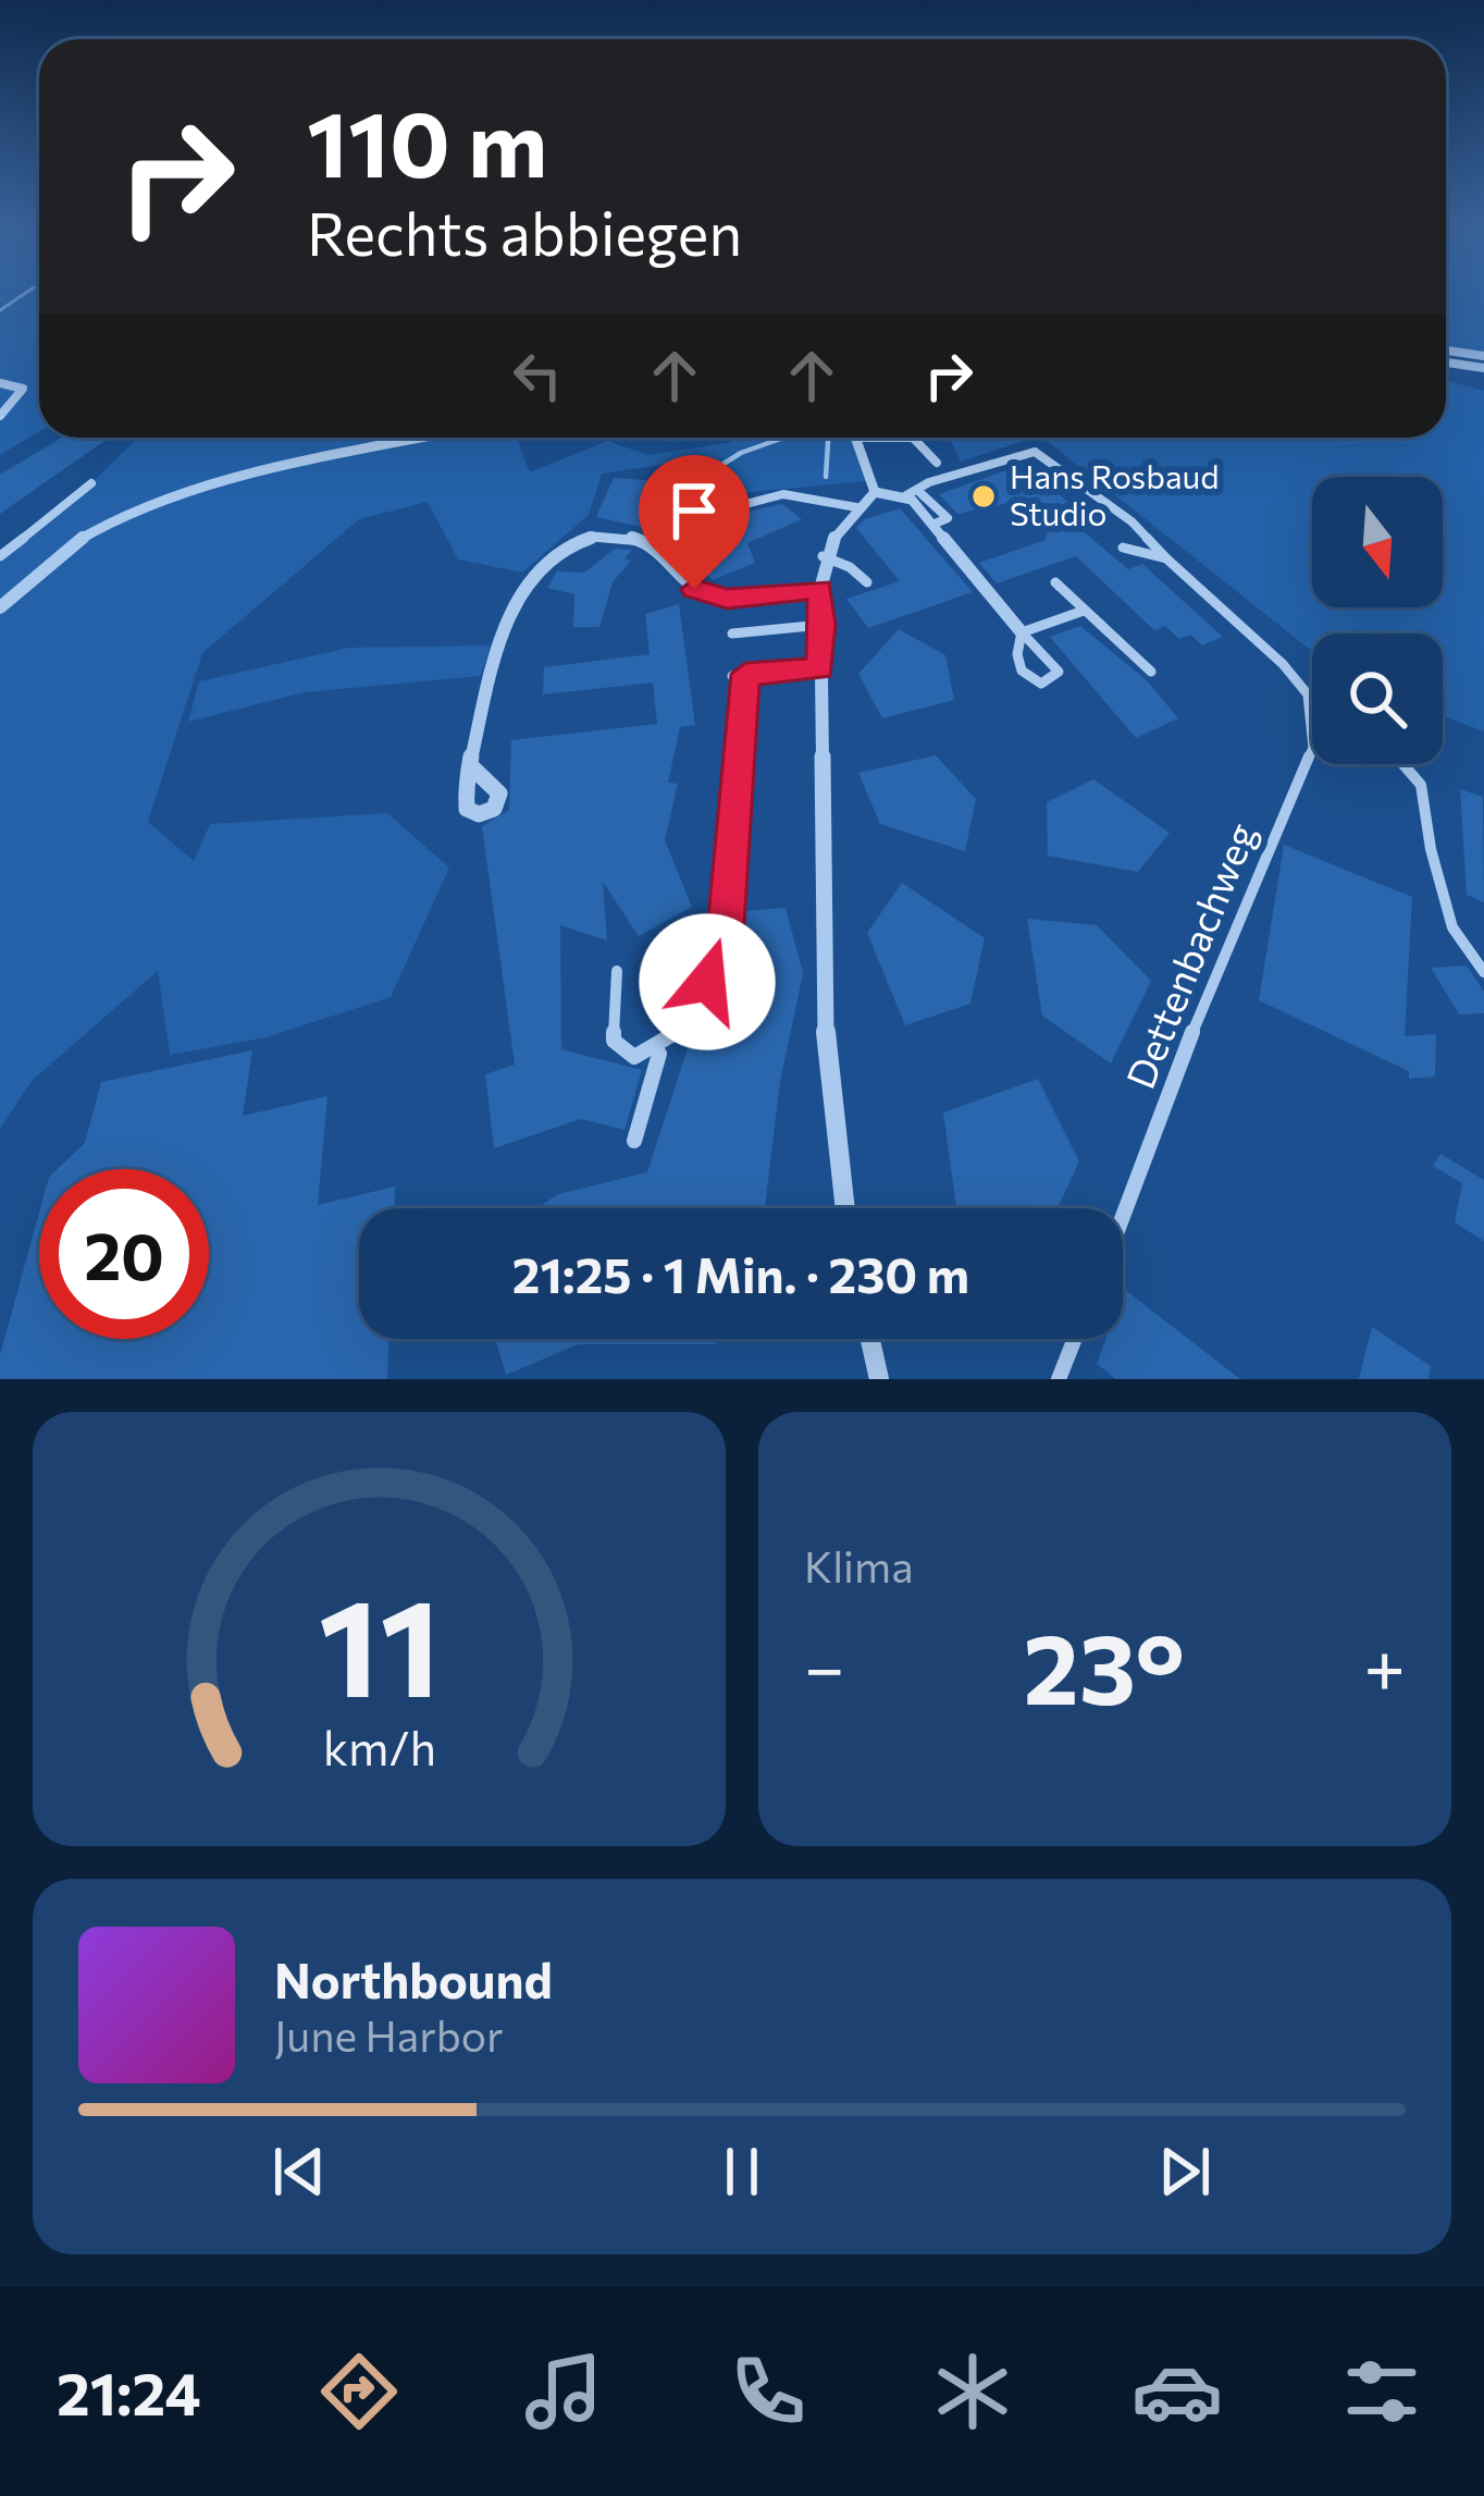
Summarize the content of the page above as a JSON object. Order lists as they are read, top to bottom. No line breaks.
{"streets":{"lane":["Dettenbachweg"]},"places":["Hans Rosbaud Studio"],"north":"bottom","page":{"turn":["110 m","Rechts abbiegen"],"limit":"20","trip":"21:25 · 1 Min. · 230 m","tile":"Klima","heat":["−","23°","+"],"song":["Northbound","June Harbor"],"tabs":"21:24","gauge":["11","km/h"]}}
